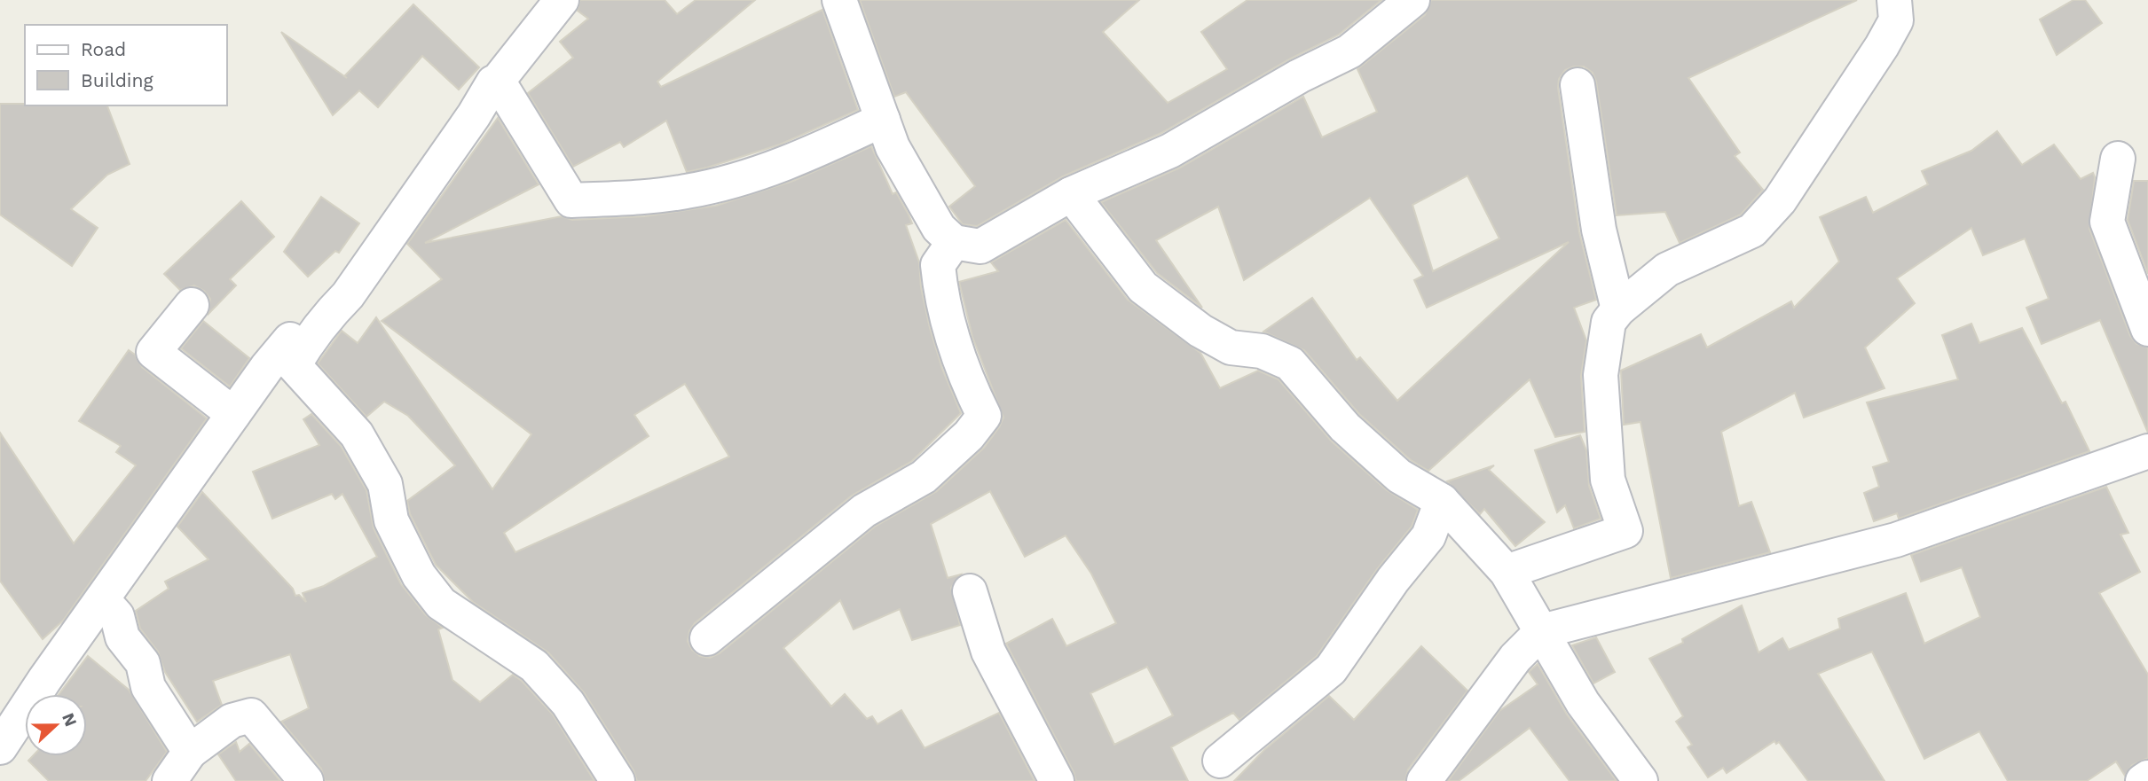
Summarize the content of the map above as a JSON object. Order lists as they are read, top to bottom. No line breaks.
{"legend":["Road","Building"],"north":"right"}
